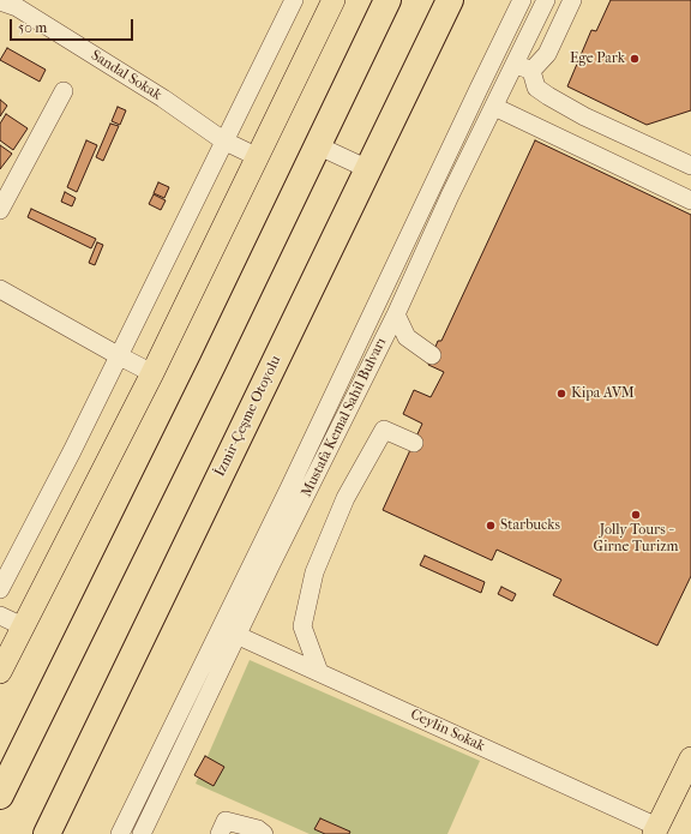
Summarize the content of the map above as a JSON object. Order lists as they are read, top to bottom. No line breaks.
{"streets":{"highway":["İzmir-Çeşme Otoyolu"],"street":["Sandal Sokak","Mustafa Kemal Sahil Bulvarı","Ceylin Sokak"]},"crossings":[["Mustafa Kemal Sahil Bulvarı","Ceylin Sokak"]],"places":["Ege Park","Kipa AVM","Jolly Tours - Girne Turizm","Starbucks"],"scale_bar":"50 m"}
